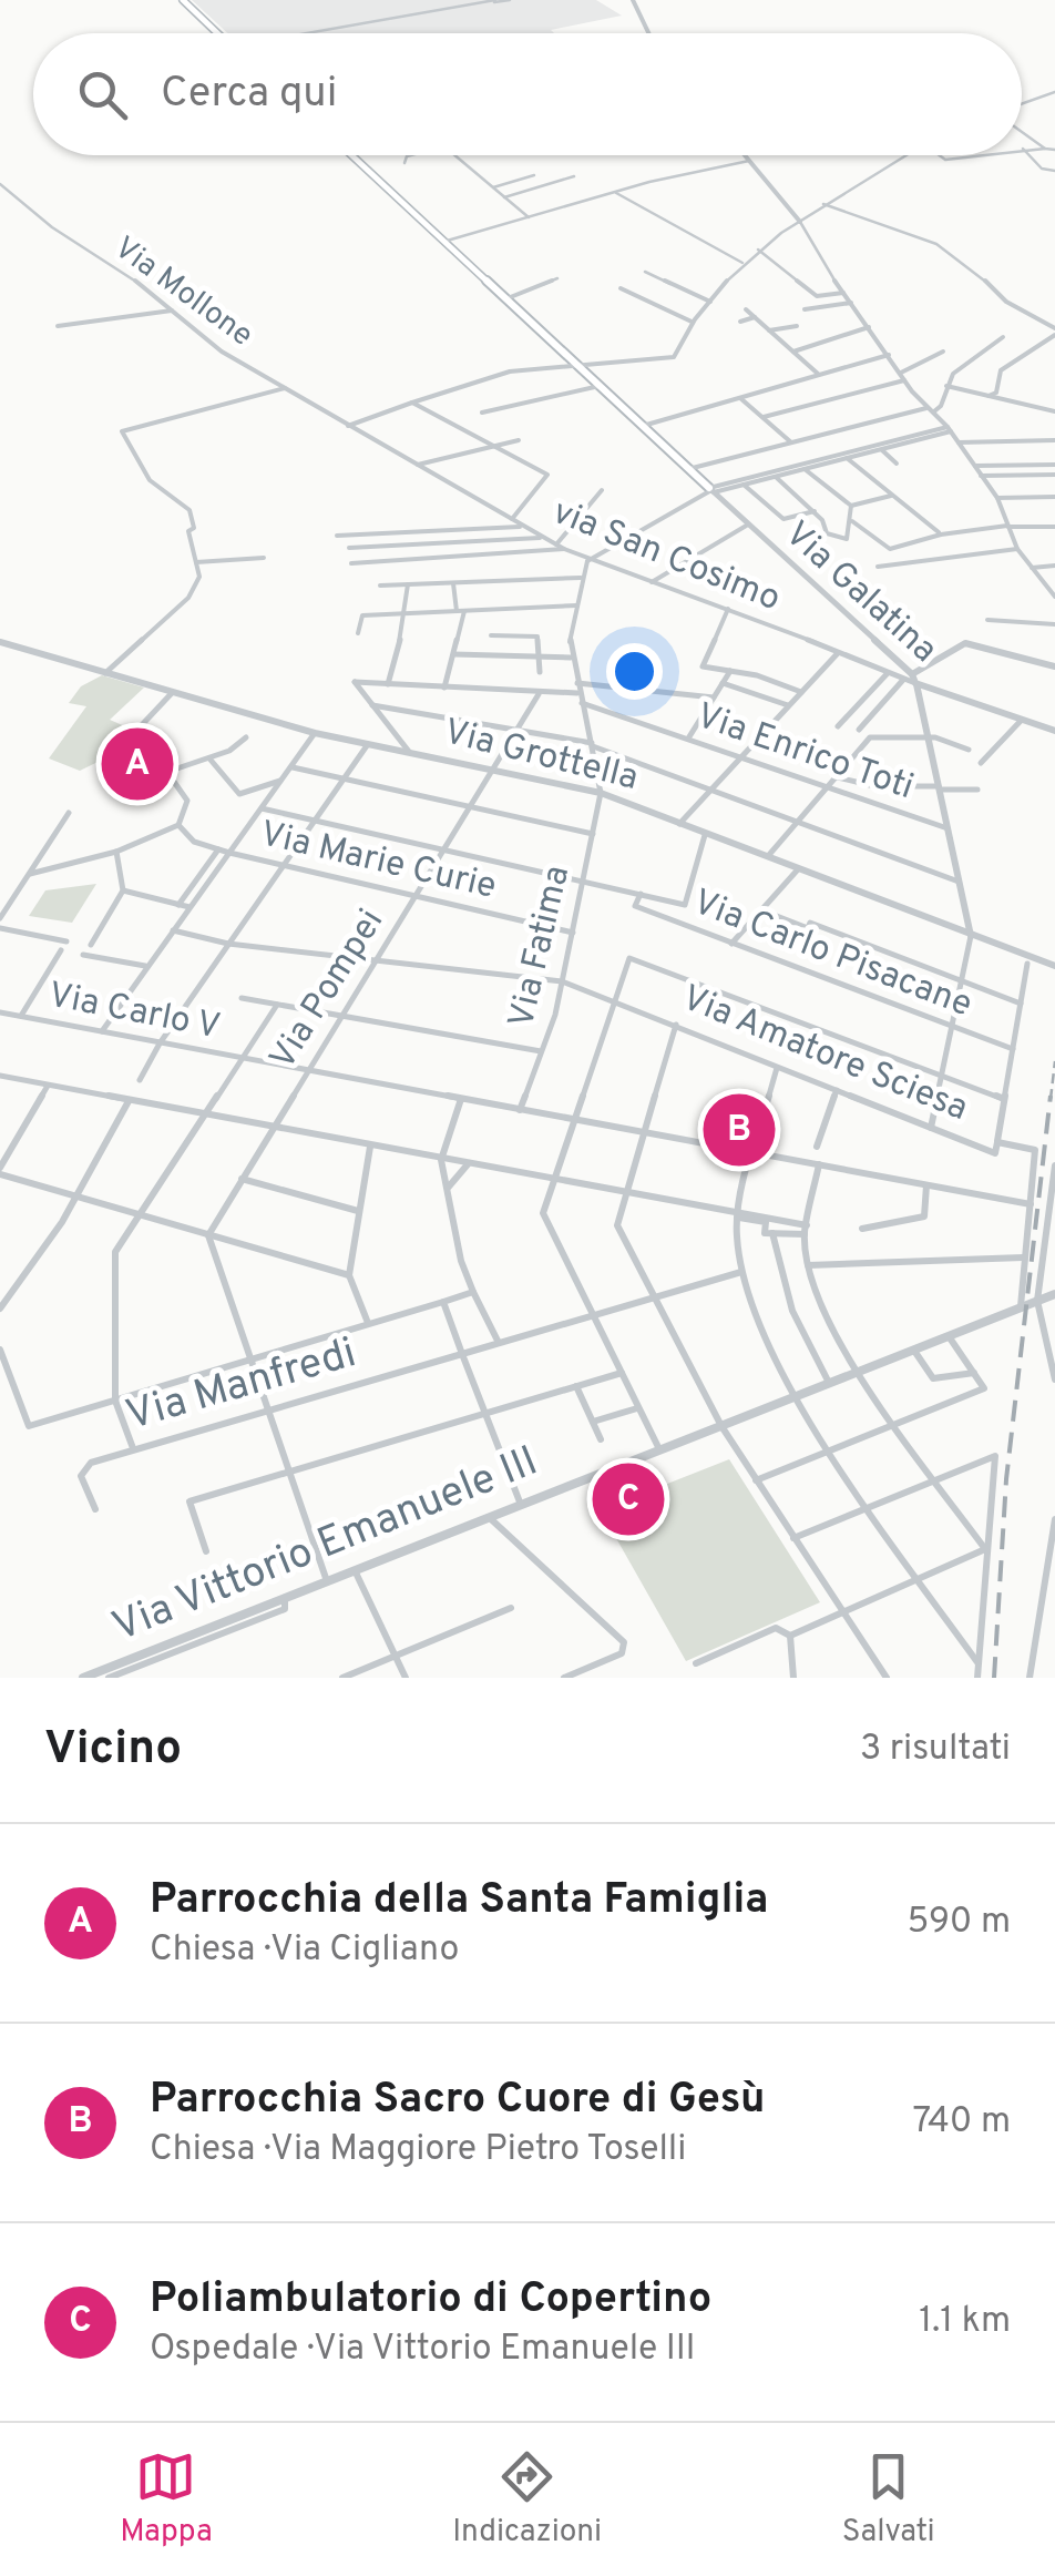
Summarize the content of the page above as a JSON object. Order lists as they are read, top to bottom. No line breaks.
{"streets":{"street":["Via Mollone","via San Cosimo","Via Galatina","Via Enrico Toti","Via Grottella","Via Marie Curie","Via Fatima","Via Carlo Pisacane","Via Pompei","Via Carlo V","Via Amatore Sciesa","Via Manfredi","Via Vittorio Emanuele III"]},"crossings":[["Via Mollone","via San Cosimo"],["via San Cosimo","Via Galatina"],["Via Grottella","Via Fatima"],["Via Grottella","Via Pompei"],["Via Marie Curie","Via Fatima"],["Via Marie Curie","Via Pompei"],["Via Fatima","Via Carlo V"],["Via Fatima","Via Amatore Sciesa"],["Via Pompei","Via Carlo V"],["Via Pompei","Via Amatore Sciesa"],["Via Carlo V","Via Amatore Sciesa"],["Via Amatore Sciesa","Via Vittorio Emanuele III"]],"page":{"search":"Cerca qui","pins":["A","B","C"],"heading":["Vicino","3 risultati"],"list":[{"mark":"A","name":"Parrocchia della Santa Famiglia","note":"Chiesa · Via Cigliano","value":"590 m"},{"mark":"B","name":"Parrocchia Sacro Cuore di Gesù","note":"Chiesa · Via Maggiore Pietro Toselli","value":"740 m"},{"mark":"C","name":"Poliambulatorio di Copertino","note":"Ospedale · Via Vittorio Emanuele III","value":"1.1 km"}],"nav":["Mappa","Indicazioni","Salvati"]}}
